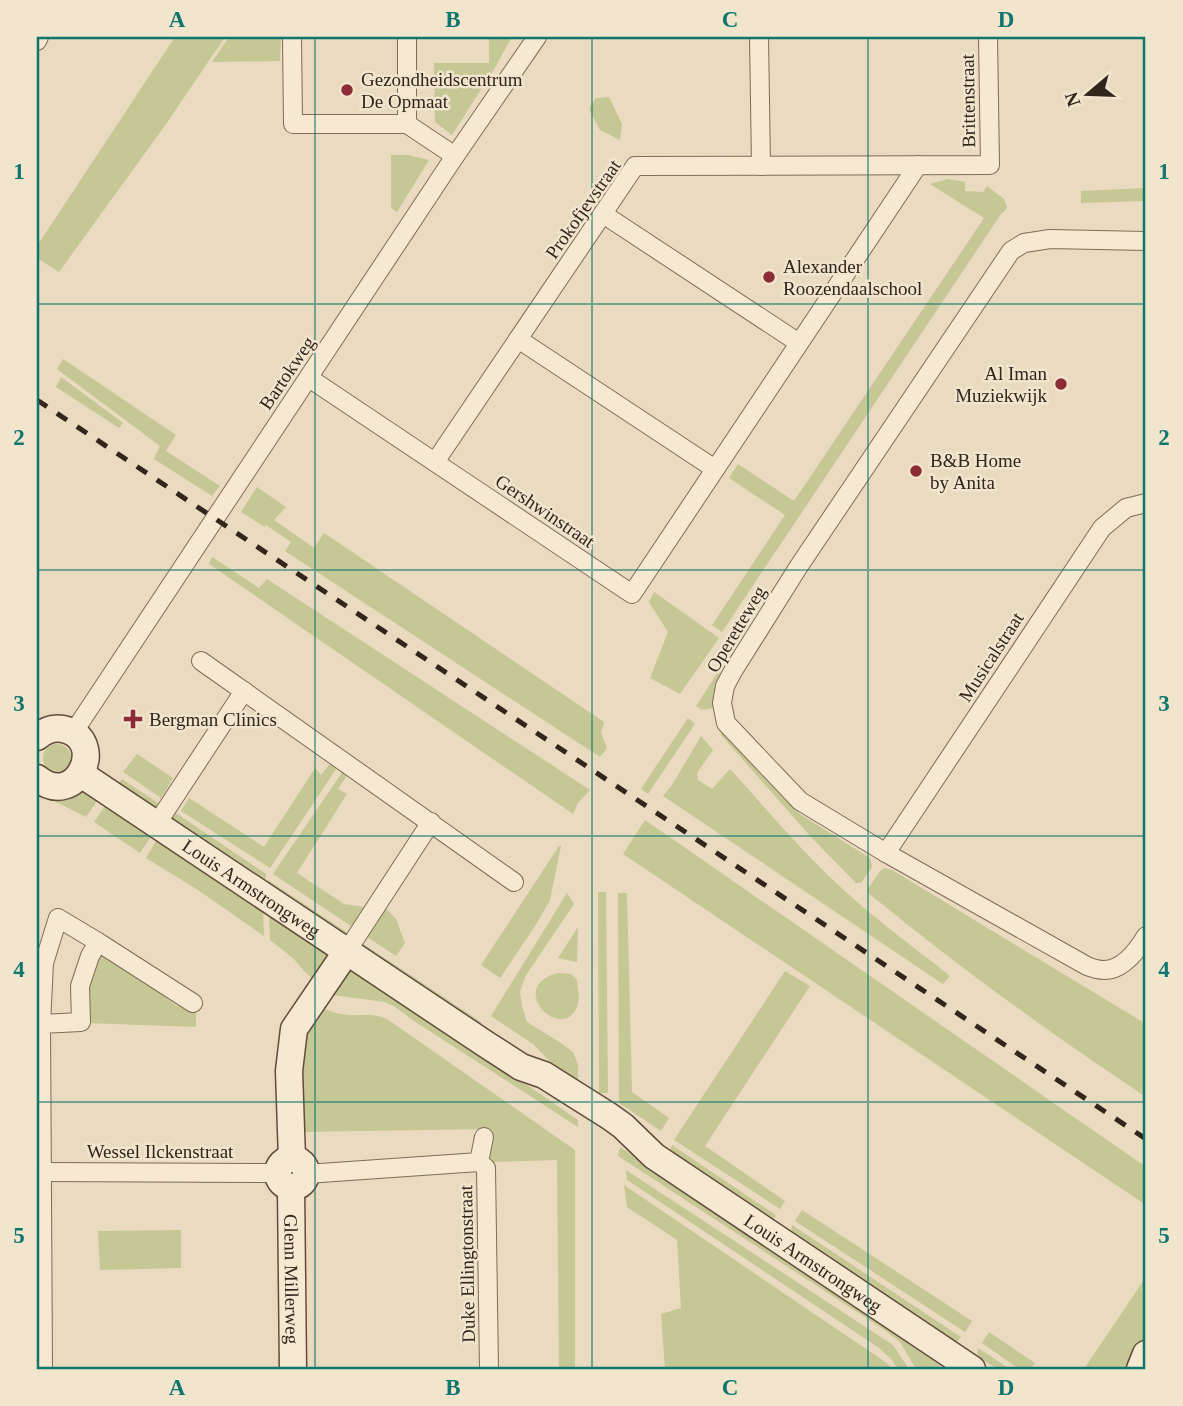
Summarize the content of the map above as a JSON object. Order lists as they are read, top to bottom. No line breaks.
{"streets":{"street":["Brittenstraat","Prokofjevstraat","Bartokweg","Gershwinstraat","Operetteweg","Musicalstraat","Louis Armstrongweg","Wessel Ilckenstraat","Duke Ellingtonstraat","Glenn Millerweg"]},"crossings":[["Brittenstraat","Prokofjevstraat"],["Prokofjevstraat","Gershwinstraat"],["Bartokweg","Gershwinstraat"],["Operetteweg","Musicalstraat"],["Louis Armstrongweg","Glenn Millerweg"],["Wessel Ilckenstraat","Duke Ellingtonstraat"],["Wessel Ilckenstraat","Glenn Millerweg"],["Duke Ellingtonstraat","Glenn Millerweg"]],"places":{"other":["Gezondheidscentrum De Opmaat","Alexander Roozendaalschool","Al Iman Muziekwijk","B&B Home by Anita"],"health":["Bergman Clinics"]},"north":"left","grid":{"columns":["A","B","C","D"],"rows":["1","2","3","4","5"]}}
